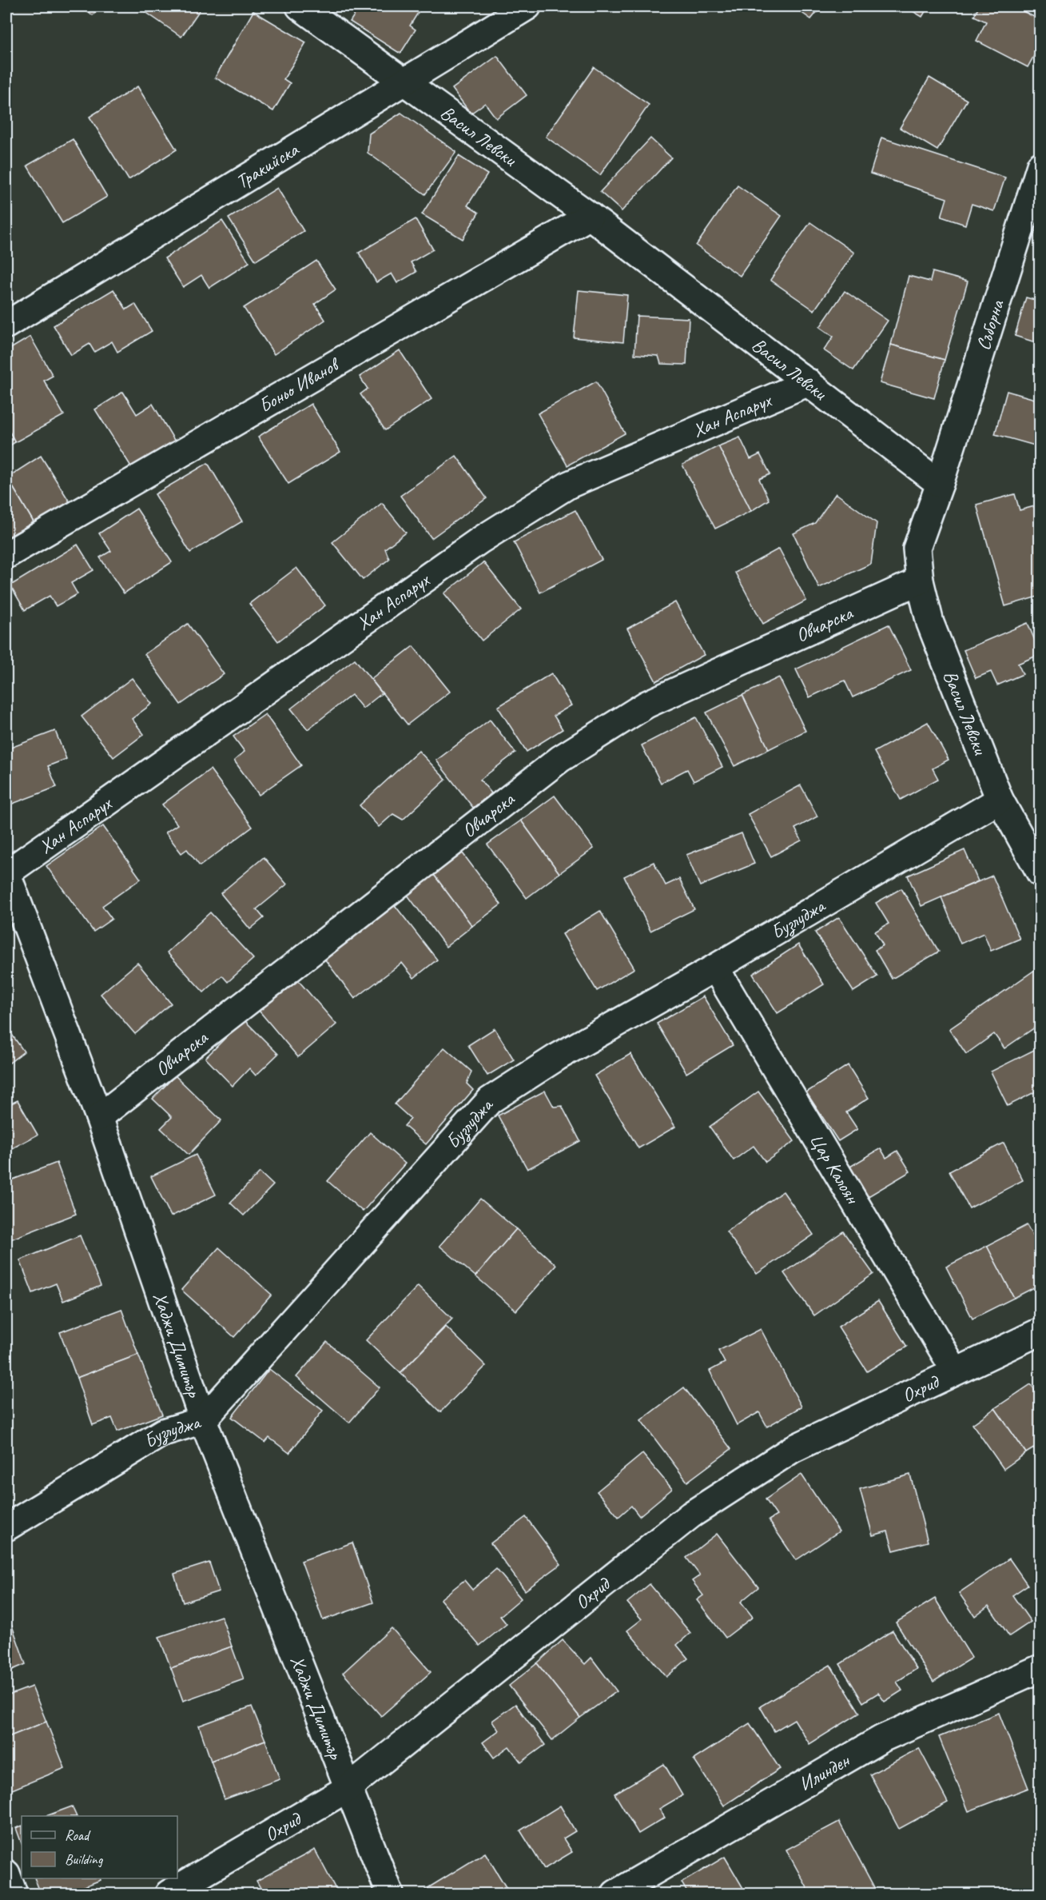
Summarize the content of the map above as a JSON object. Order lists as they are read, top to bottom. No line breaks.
{"streets":{"street":["Васил Левски","Тракийска","Съборна","Боньо Иванов","Хан Аспарух","Овчарска","Бузлуджа","Цар Калоян","Хаджи Димитър","Охрид","Илинден"]},"crossings":[["Васил Левски","Тракийска"],["Васил Левски","Съборна"],["Васил Левски","Боньо Иванов"],["Васил Левски","Хан Аспарух"],["Васил Левски","Овчарска"],["Васил Левски","Бузлуджа"],["Хан Аспарух","Хаджи Димитър"],["Овчарска","Хаджи Димитър"],["Бузлуджа","Цар Калоян"],["Бузлуджа","Хаджи Димитър"],["Цар Калоян","Охрид"],["Хаджи Димитър","Охрид"]],"legend":["Road","Building"]}
